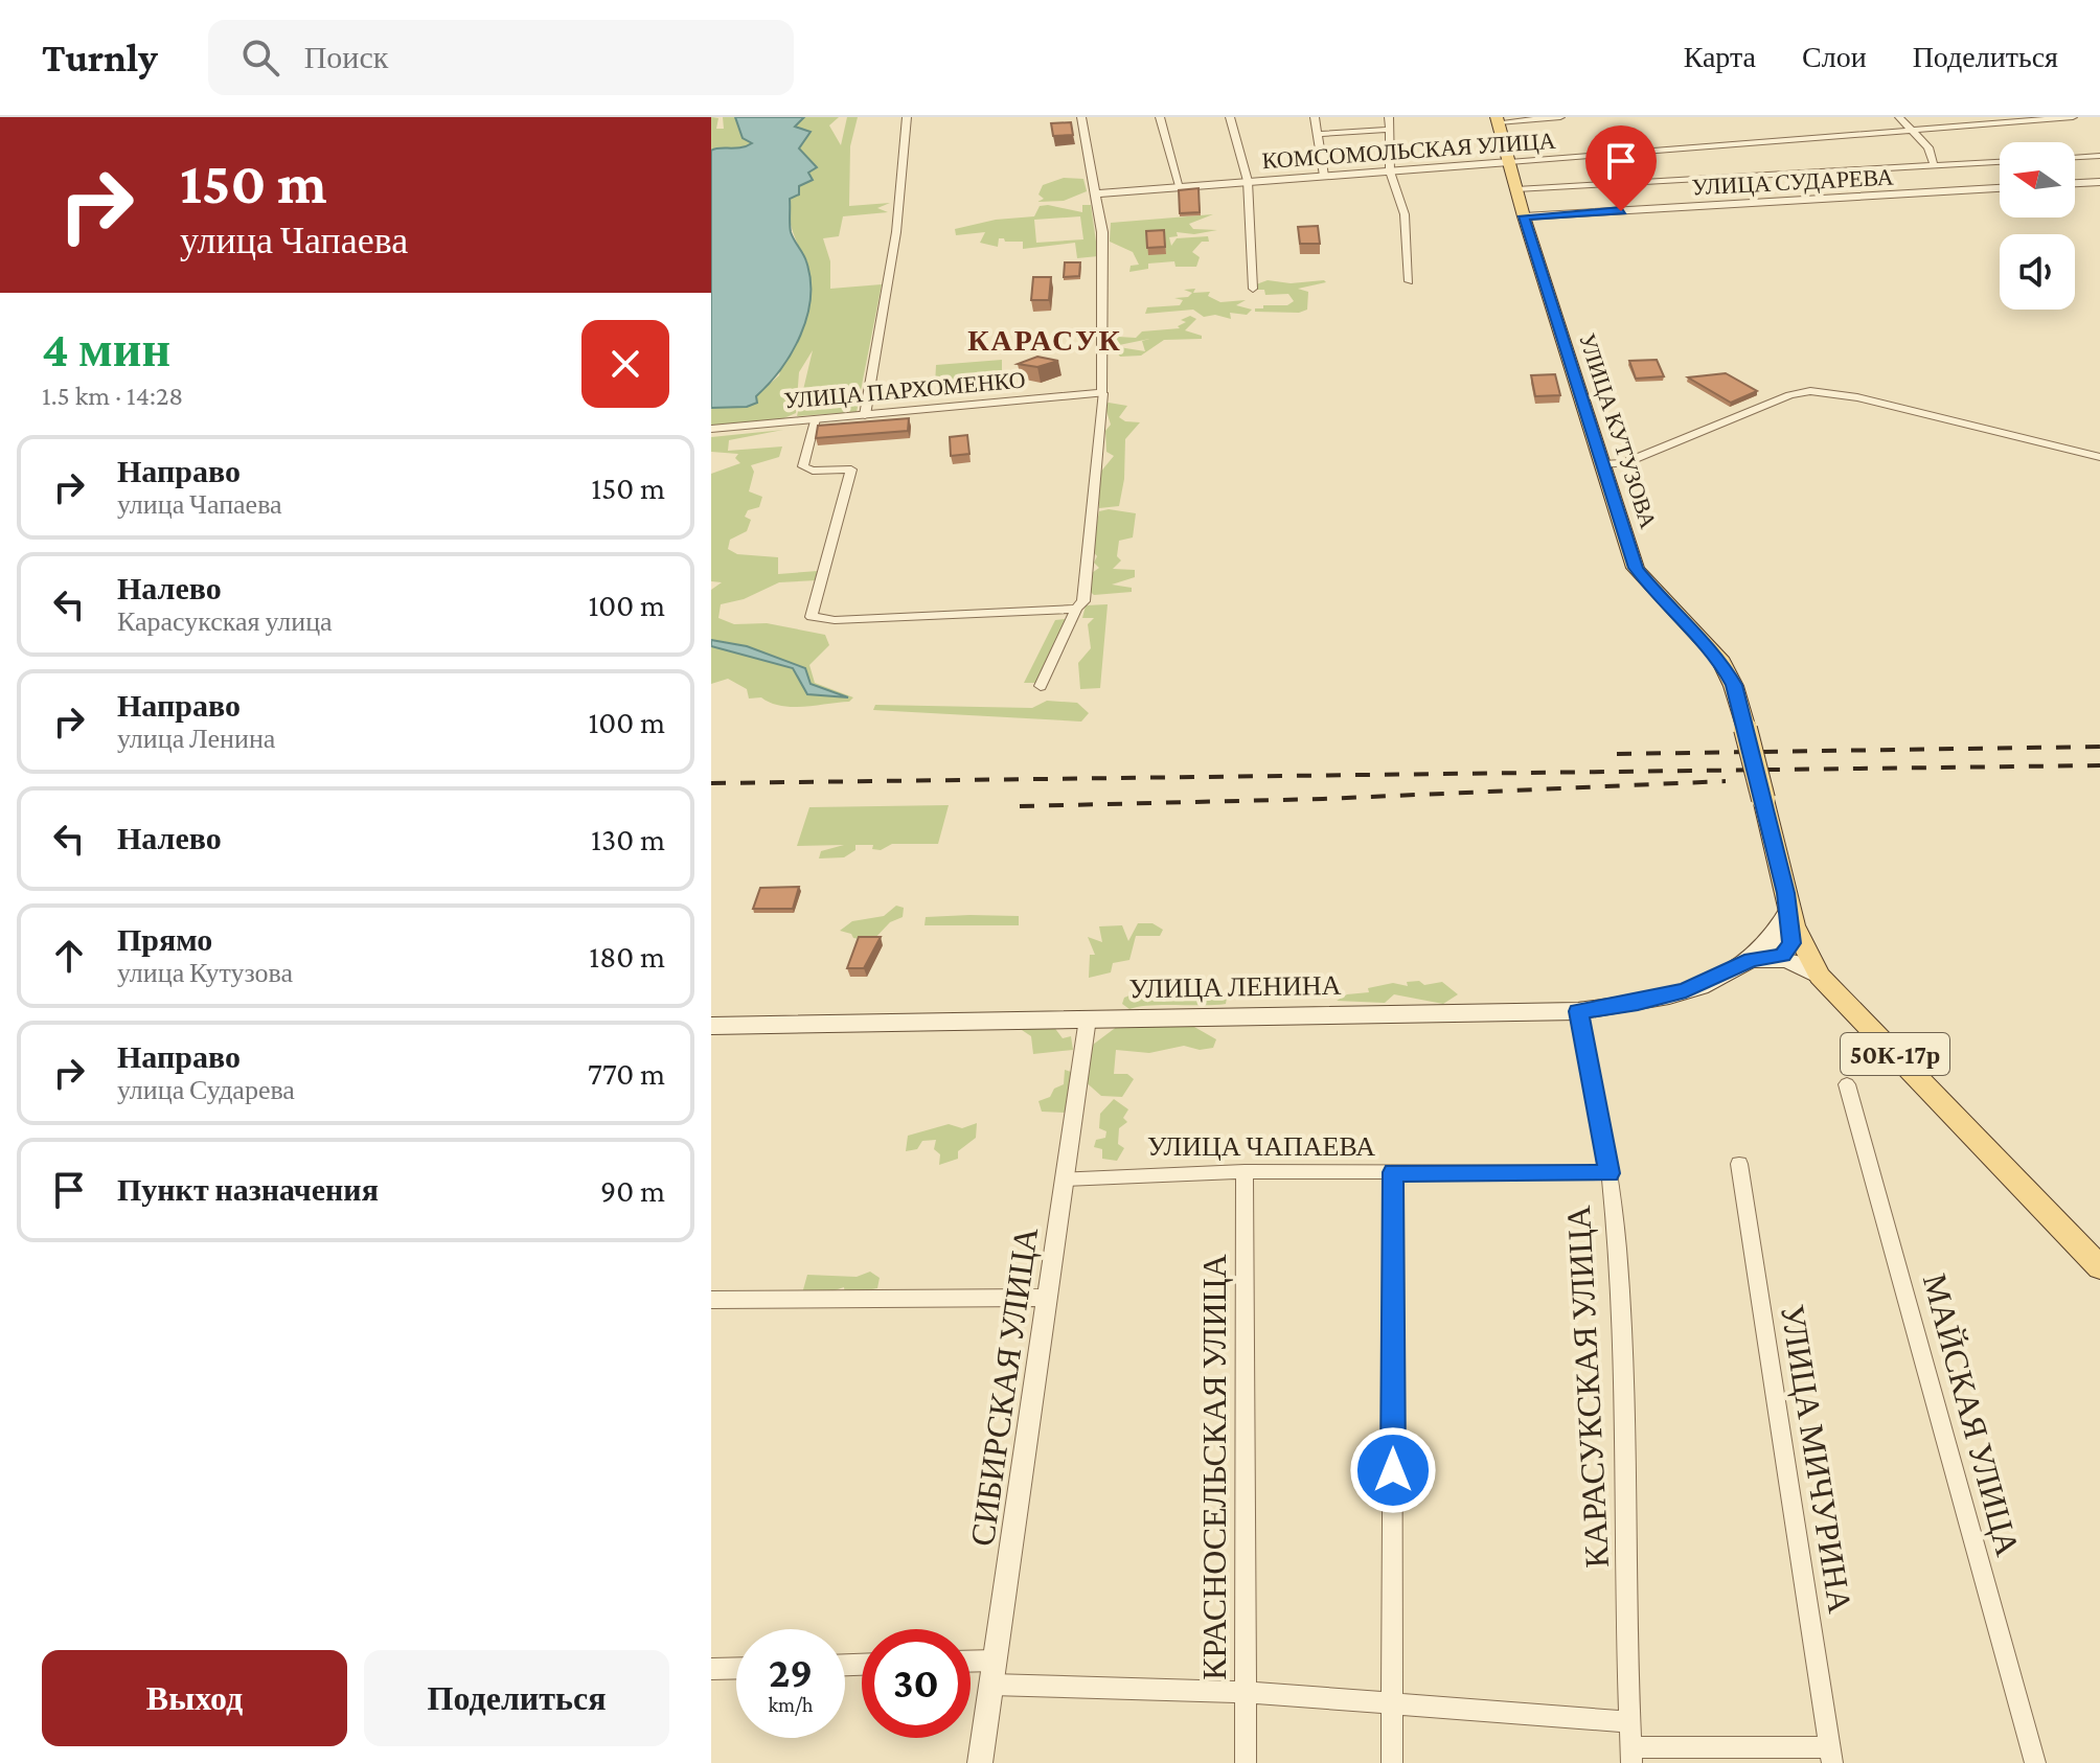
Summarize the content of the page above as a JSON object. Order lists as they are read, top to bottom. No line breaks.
{"streets":{"main road":["УЛИЦА КУТУЗОВА","УЛИЦА ЛЕНИНА","50К-17р"],"street":["КОМСОМОЛЬСКАЯ УЛИЦА","УЛИЦА СУДАРЕВА","УЛИЦА ПАРХОМЕНКО","УЛИЦА ЧАПАЕВА","СИБИРСКАЯ УЛИЦА","КАРАСУКСКАЯ УЛИЦА","МАЙСКАЯ УЛИЦА","УЛИЦА МИЧУРИНА","КРАСНОСЕЛЬСКАЯ УЛИЦА"]},"crossings":[["КОМСОМОЛЬСКАЯ УЛИЦА","УЛИЦА КУТУЗОВА"],["УЛИЦА СУДАРЕВА","УЛИЦА КУТУЗОВА"],["УЛИЦА КУТУЗОВА","УЛИЦА ЛЕНИНА"],["УЛИЦА КУТУЗОВА","50К-17р"],["УЛИЦА ЛЕНИНА","50К-17р"],["УЛИЦА ЛЕНИНА","СИБИРСКАЯ УЛИЦА"],["УЛИЦА ЛЕНИНА","КАРАСУКСКАЯ УЛИЦА"],["УЛИЦА ЧАПАЕВА","СИБИРСКАЯ УЛИЦА"],["УЛИЦА ЧАПАЕВА","КАРАСУКСКАЯ УЛИЦА"],["УЛИЦА ЧАПАЕВА","КРАСНОСЕЛЬСКАЯ УЛИЦА"]],"districts":["КАРАСУК"],"north":"left","page":{"header":"Turnly","search":"Поиск","nav":["Карта","Слои","Поделиться"],"turn":["150 m","улица Чапаева"],"heading":["4 мин","1.5 km · 14:28"],"list":[{"name":"Направо","note":"улица Чапаева","value":"150 m"},{"name":"Налево","note":"Карасукская улица","value":"100 m"},{"name":"Направо","note":"улица Ленина","value":"100 m"},{"name":"Налево","value":"130 m"},{"name":"Прямо","note":"улица Кутузова","value":"180 m"},{"name":"Направо","note":"улица Сударева","value":"770 m"},{"name":"Пункт назначения","value":"90 m"}],"speed":"29 km/h","limit":"30","buttons":["Выход","Поделиться"]}}
